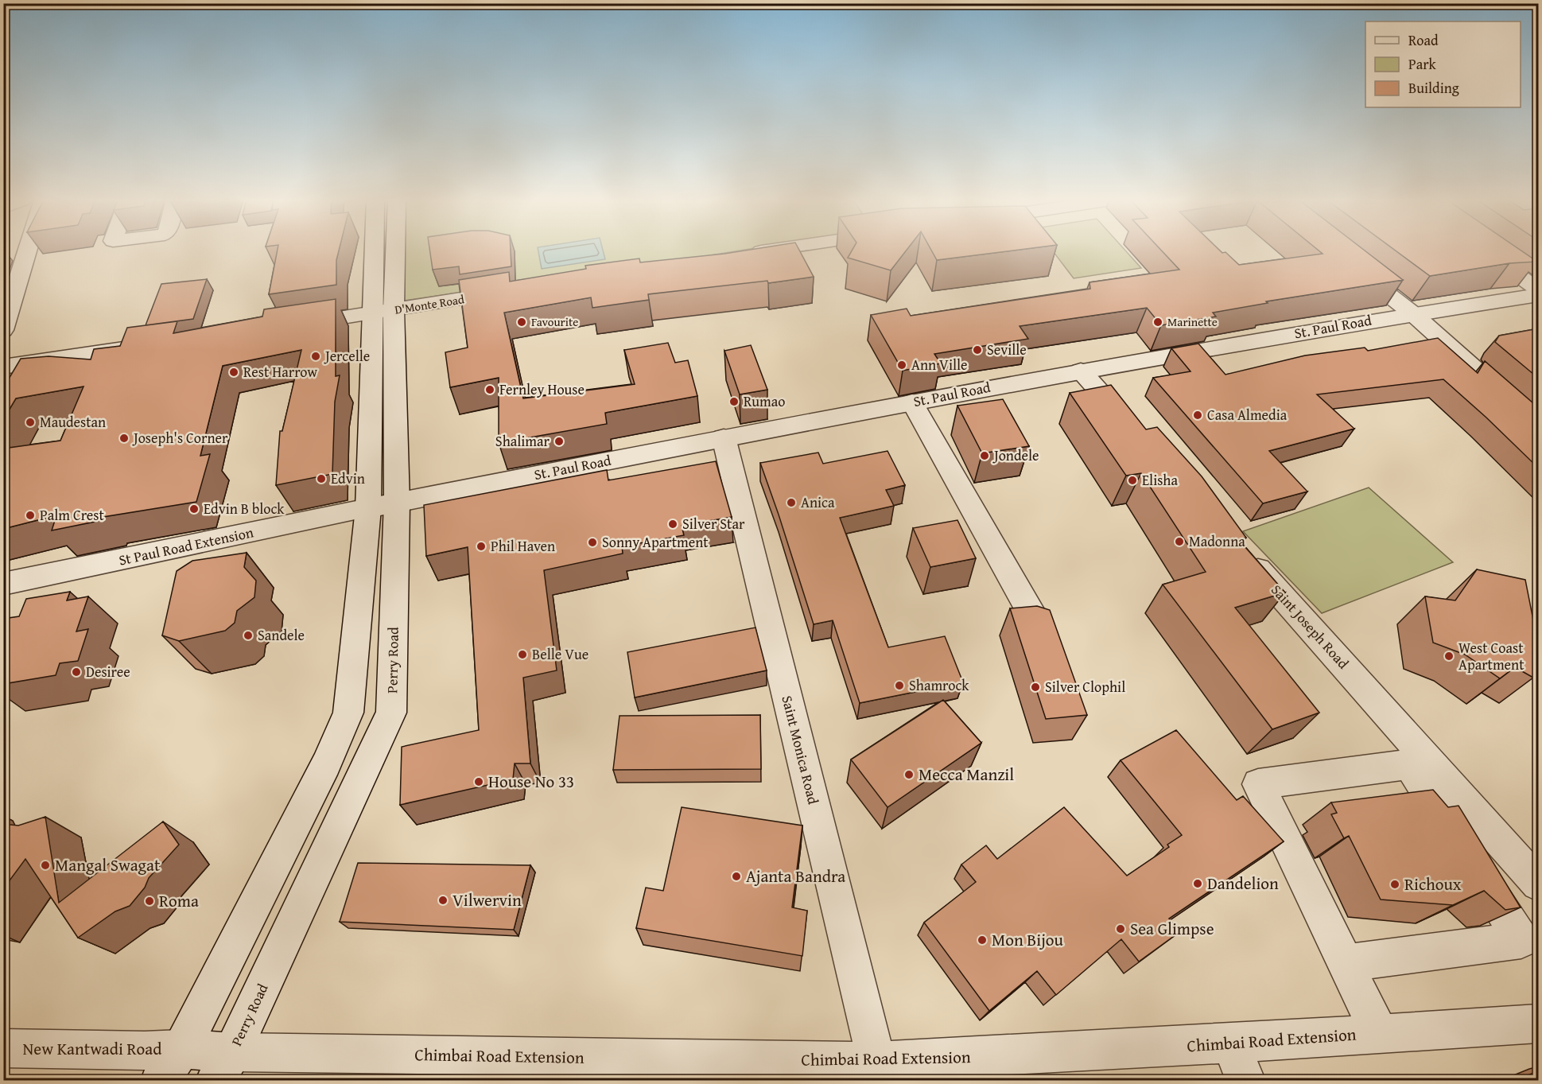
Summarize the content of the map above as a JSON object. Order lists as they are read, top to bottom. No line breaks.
{"streets":{"street":["D'Monte Road","St. Paul Road","St Paul Road Extension","Saint Joseph Road","Perry Road","Saint Monica Road","Chimbai Road Extension","New Kantwadi Road"]},"crossings":[["D'Monte Road","Perry Road"],["St. Paul Road","St Paul Road Extension"],["St. Paul Road","Perry Road"],["St. Paul Road","Saint Monica Road"],["St Paul Road Extension","Perry Road"],["Perry Road","Chimbai Road Extension"],["Perry Road","New Kantwadi Road"],["Saint Monica Road","Chimbai Road Extension"],["Chimbai Road Extension","New Kantwadi Road"]],"places":["Favourite","Marinette","Seville","Jercelle","Ann Ville","Rest Harrow","Fernley House","Rumao","Casa Almedia","Maudestan","Joseph's Corner","Shalimar","Jondele","Edvin","Elisha","Anica","Edvin B block","Palm Crest","Silver Star","Madonna","Sonny Apartment","Phil Haven","Sandele","Belle Vue","West Coast Apartment","Desiree","Shamrock","Silver Clophil","Mecca Manzil","House No 33","Mangal Swagat","Ajanta Bandra","Dandelion","Richoux","Vilwervin","Roma","Sea Glimpse","Mon Bijou"],"legend":["Road","Park","Building"]}
